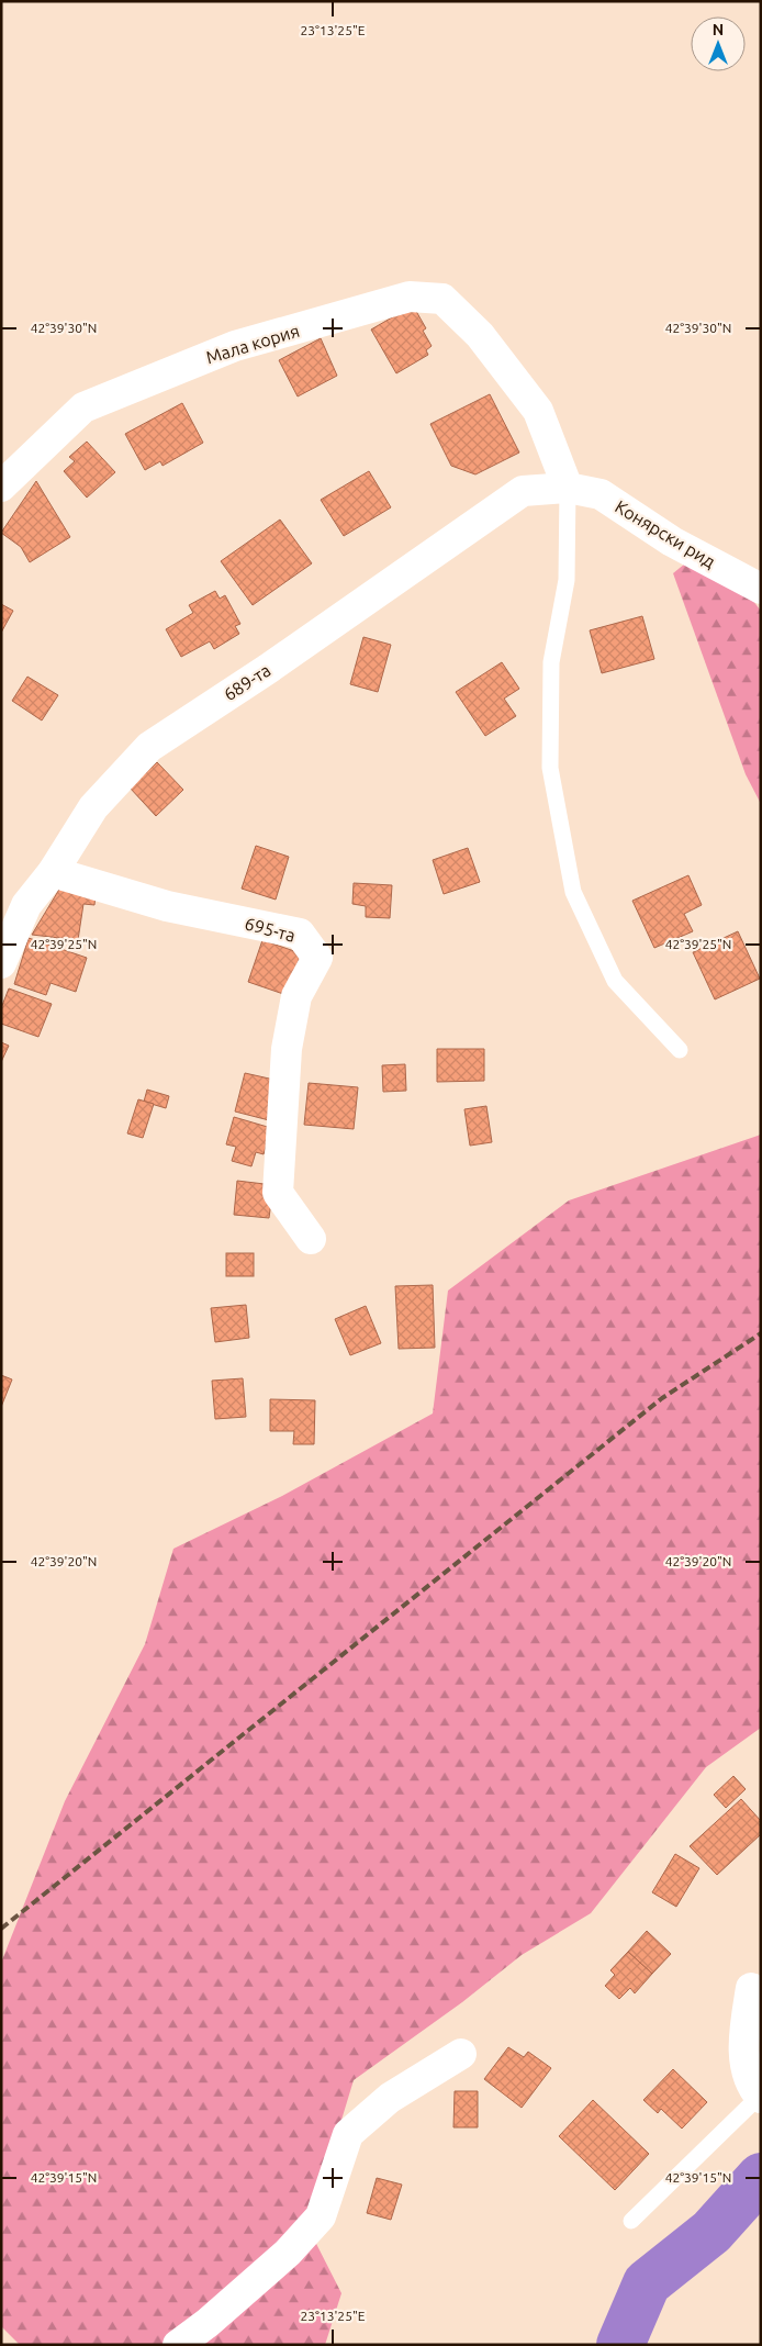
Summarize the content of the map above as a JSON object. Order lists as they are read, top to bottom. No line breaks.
{"streets":{"street":["Мала кория","Конярски рид","689-та","695-та"]},"crossings":[["Мала кория","Конярски рид"],["Мала кория","689-та"],["Конярски рид","689-та"],["689-та","695-та"]],"north":"top","coordinates":["23°13'25\"E","42°39'30\"N","42°39'25\"N","42°39'20\"N","42°39'15\"N"]}
